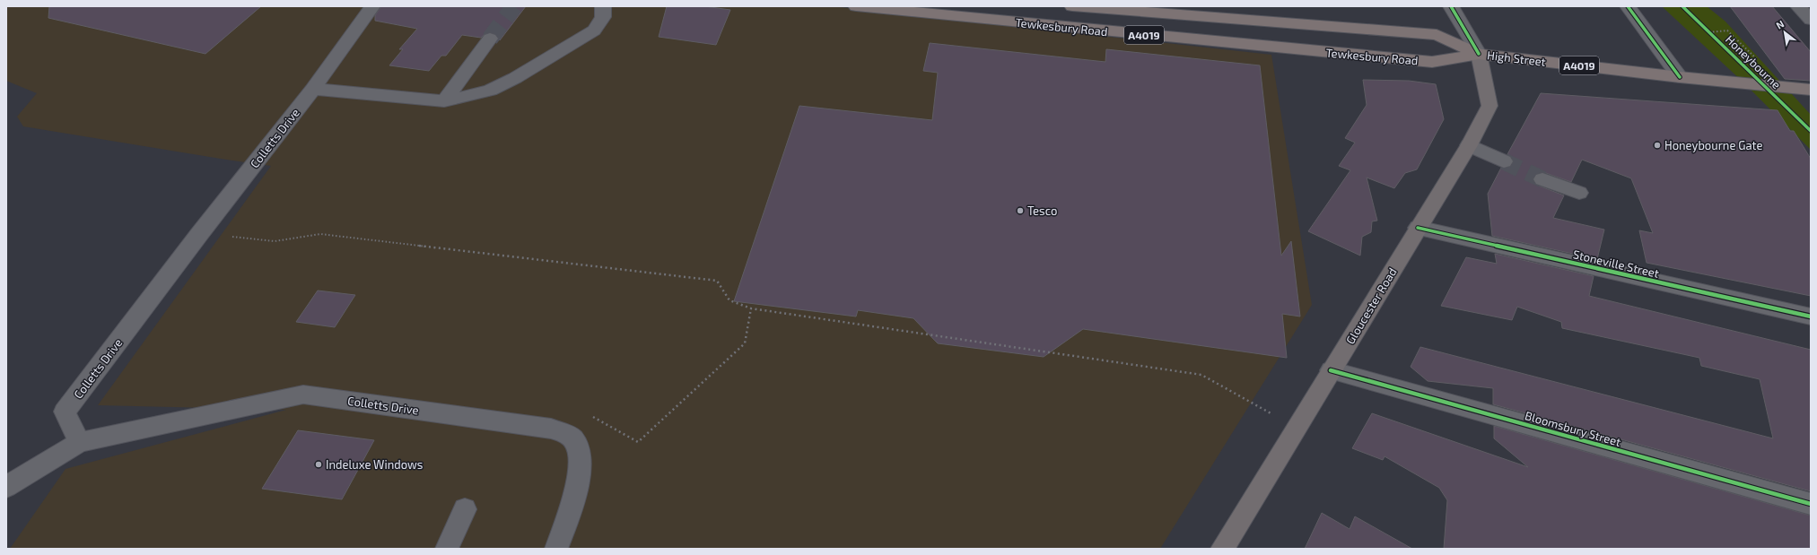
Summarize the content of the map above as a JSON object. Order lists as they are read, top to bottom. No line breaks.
{"streets":{"highway":["Tewkesbury Road","A4019","High Street"],"main road":["Gloucester Road"],"street":["Colletts Drive","Stoneville Street","Bloomsbury Street"],"cycle path":["Honeybourne"]},"crossings":[["Tewkesbury Road","High Street"],["Tewkesbury Road","Gloucester Road"],["High Street","Gloucester Road"],["Stoneville Street","Gloucester Road"],["Gloucester Road","Bloomsbury Street"]],"places":["Honeybourne Gate","Tesco","Indeluxe Windows"],"north":"top left"}
